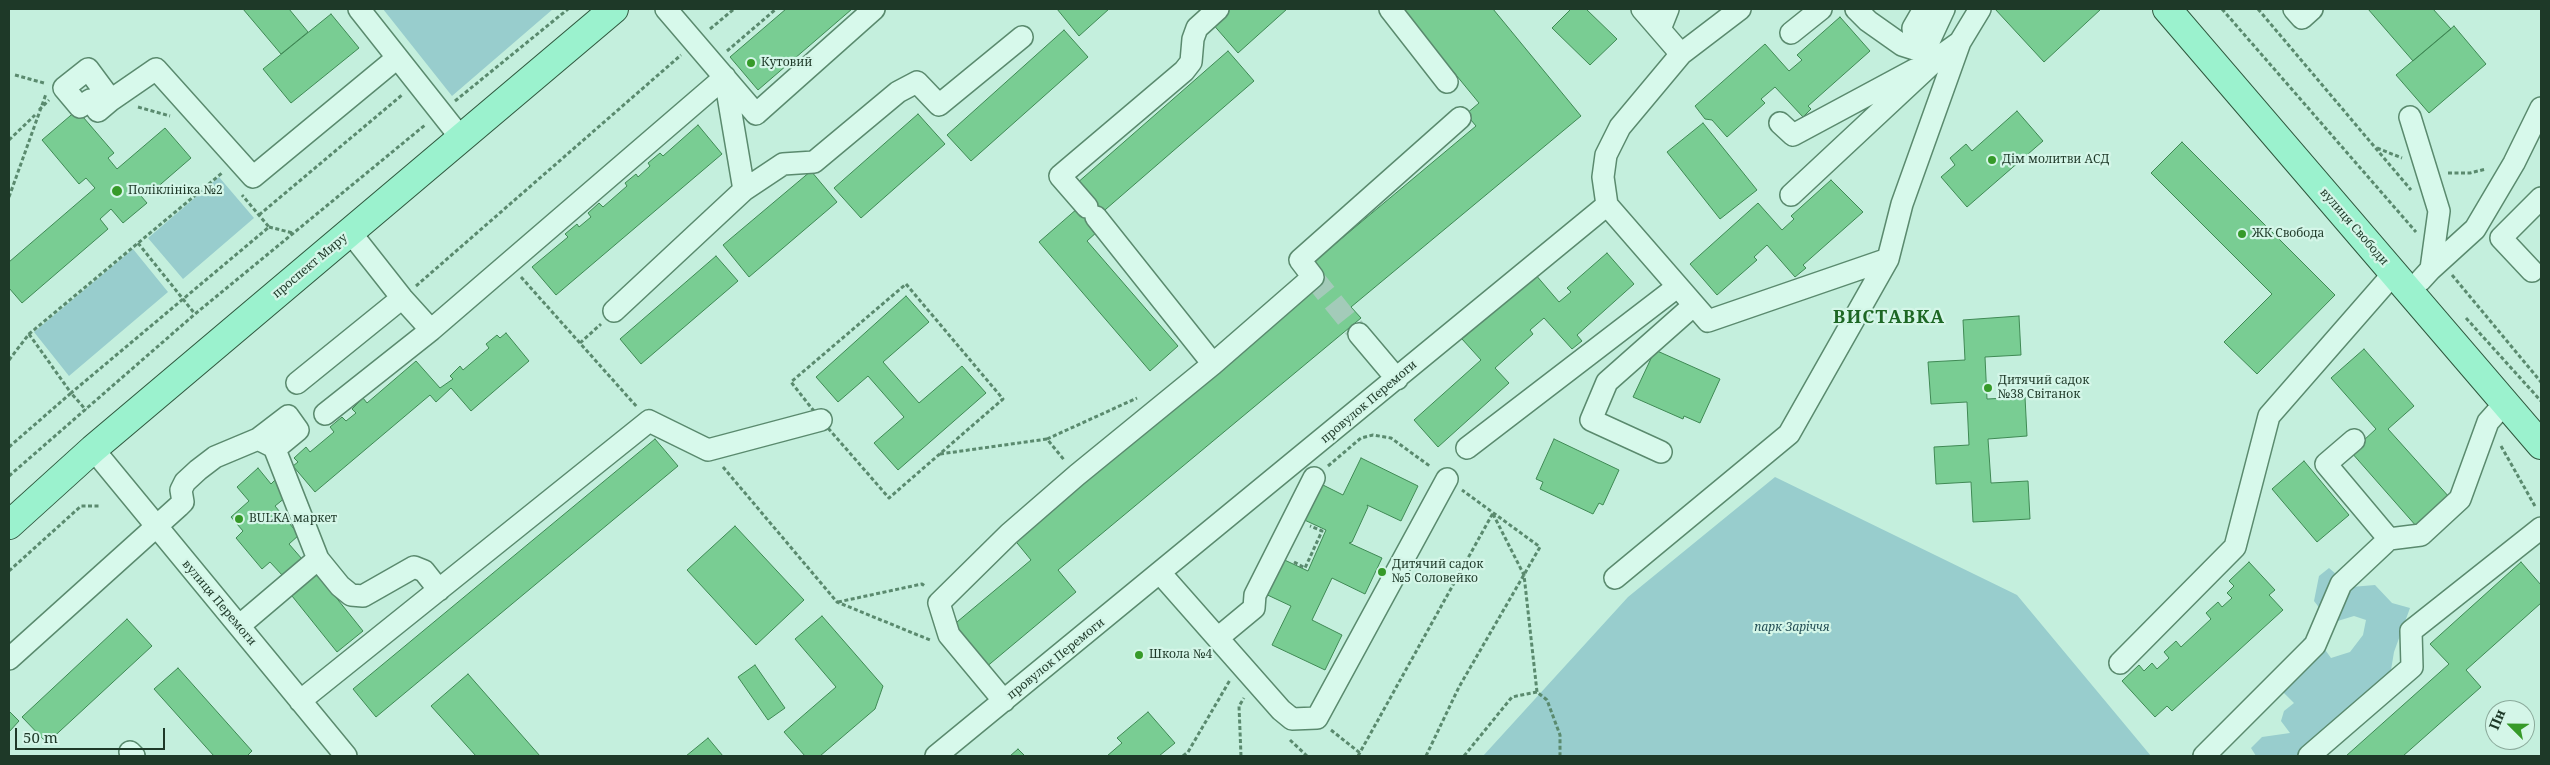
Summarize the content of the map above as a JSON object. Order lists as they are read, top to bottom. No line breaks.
{"streets":{"main road":["вулиця Свободи","проспект Миру"],"street":["провулок Перемоги","вулиця Перемоги"]},"crossings":[["проспект Миру","вулиця Перемоги"]],"districts":["ВИСТАВКА"],"parks":["парк Заріччя"],"places":["Кутовий","Дім молитви АСД","Поліклініка №2","ЖК Свобода","Дитячий садок №38 Світанок","BULKA маркет","Дитячий садок №5 Соловейко","Школа №4"],"scale_bar":"50 m","north":"top left"}
